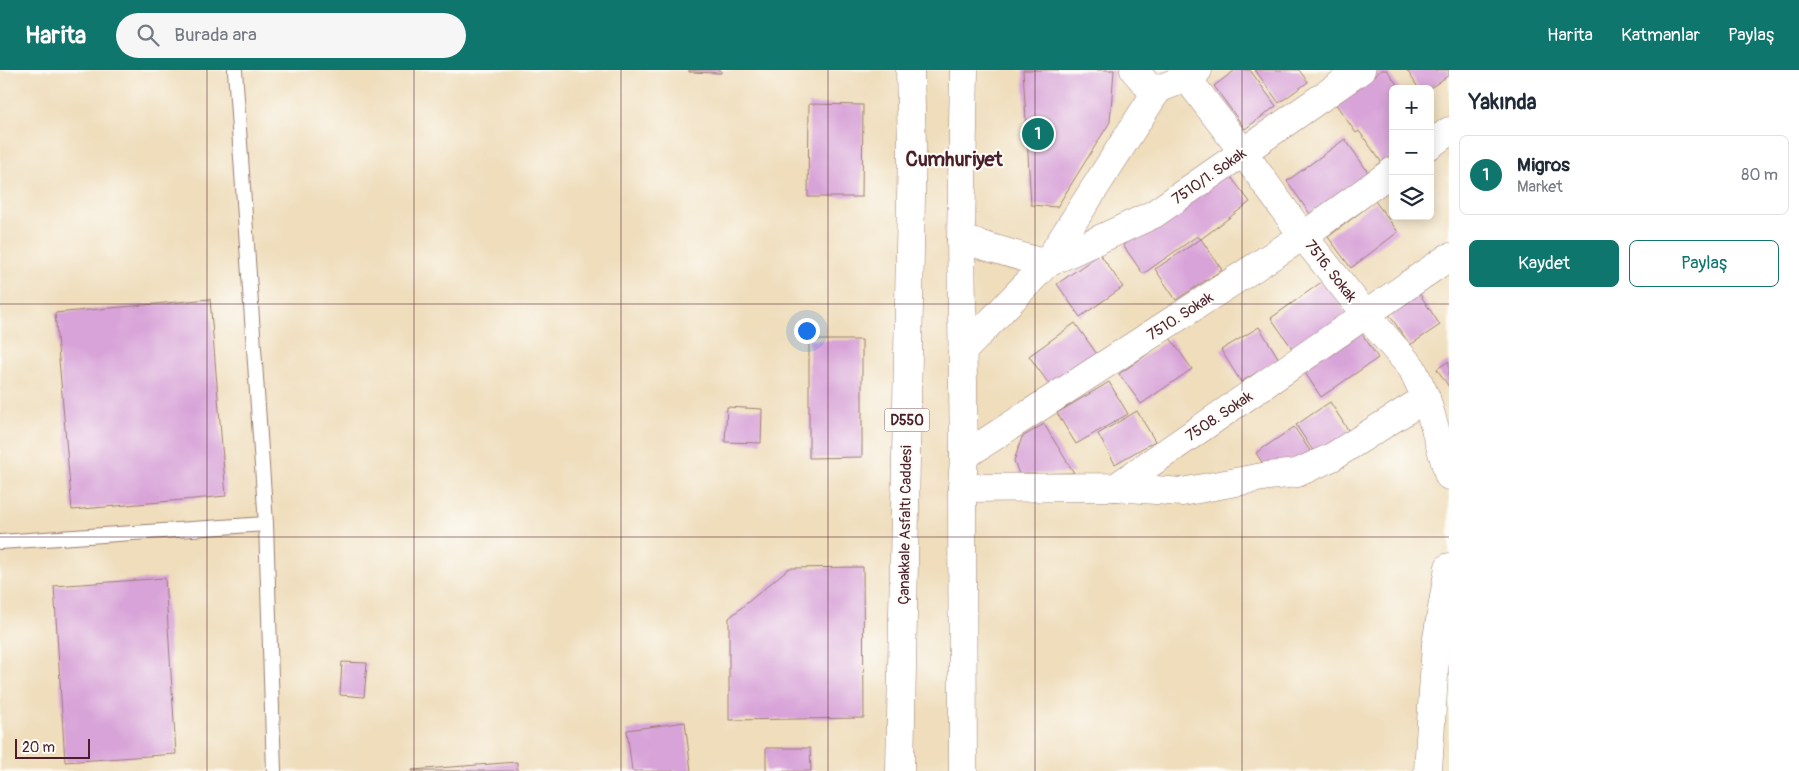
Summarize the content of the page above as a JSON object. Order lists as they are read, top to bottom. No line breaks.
{"streets":{"main road":["7510/1. Sokak","7516. Sokak","7510. Sokak","7508. Sokak","D550","Çanakkale Asfaltı Caddesi"]},"crossings":[["7510/1. Sokak","7516. Sokak"],["7516. Sokak","7510. Sokak"],["7516. Sokak","7508. Sokak"]],"districts":["Cumhuriyet"],"scale_bar":"20 m","page":{"header":"Harita","search":"Burada ara","nav":["Harita","Katmanlar","Paylaş"],"heading":"Yakında","map_buttons":["+","−"],"pins":"1","list":[{"mark":"1","name":"Migros","note":"Market","value":"80 m"}],"buttons":["Kaydet","Paylaş"],"scale":"20 m"}}
